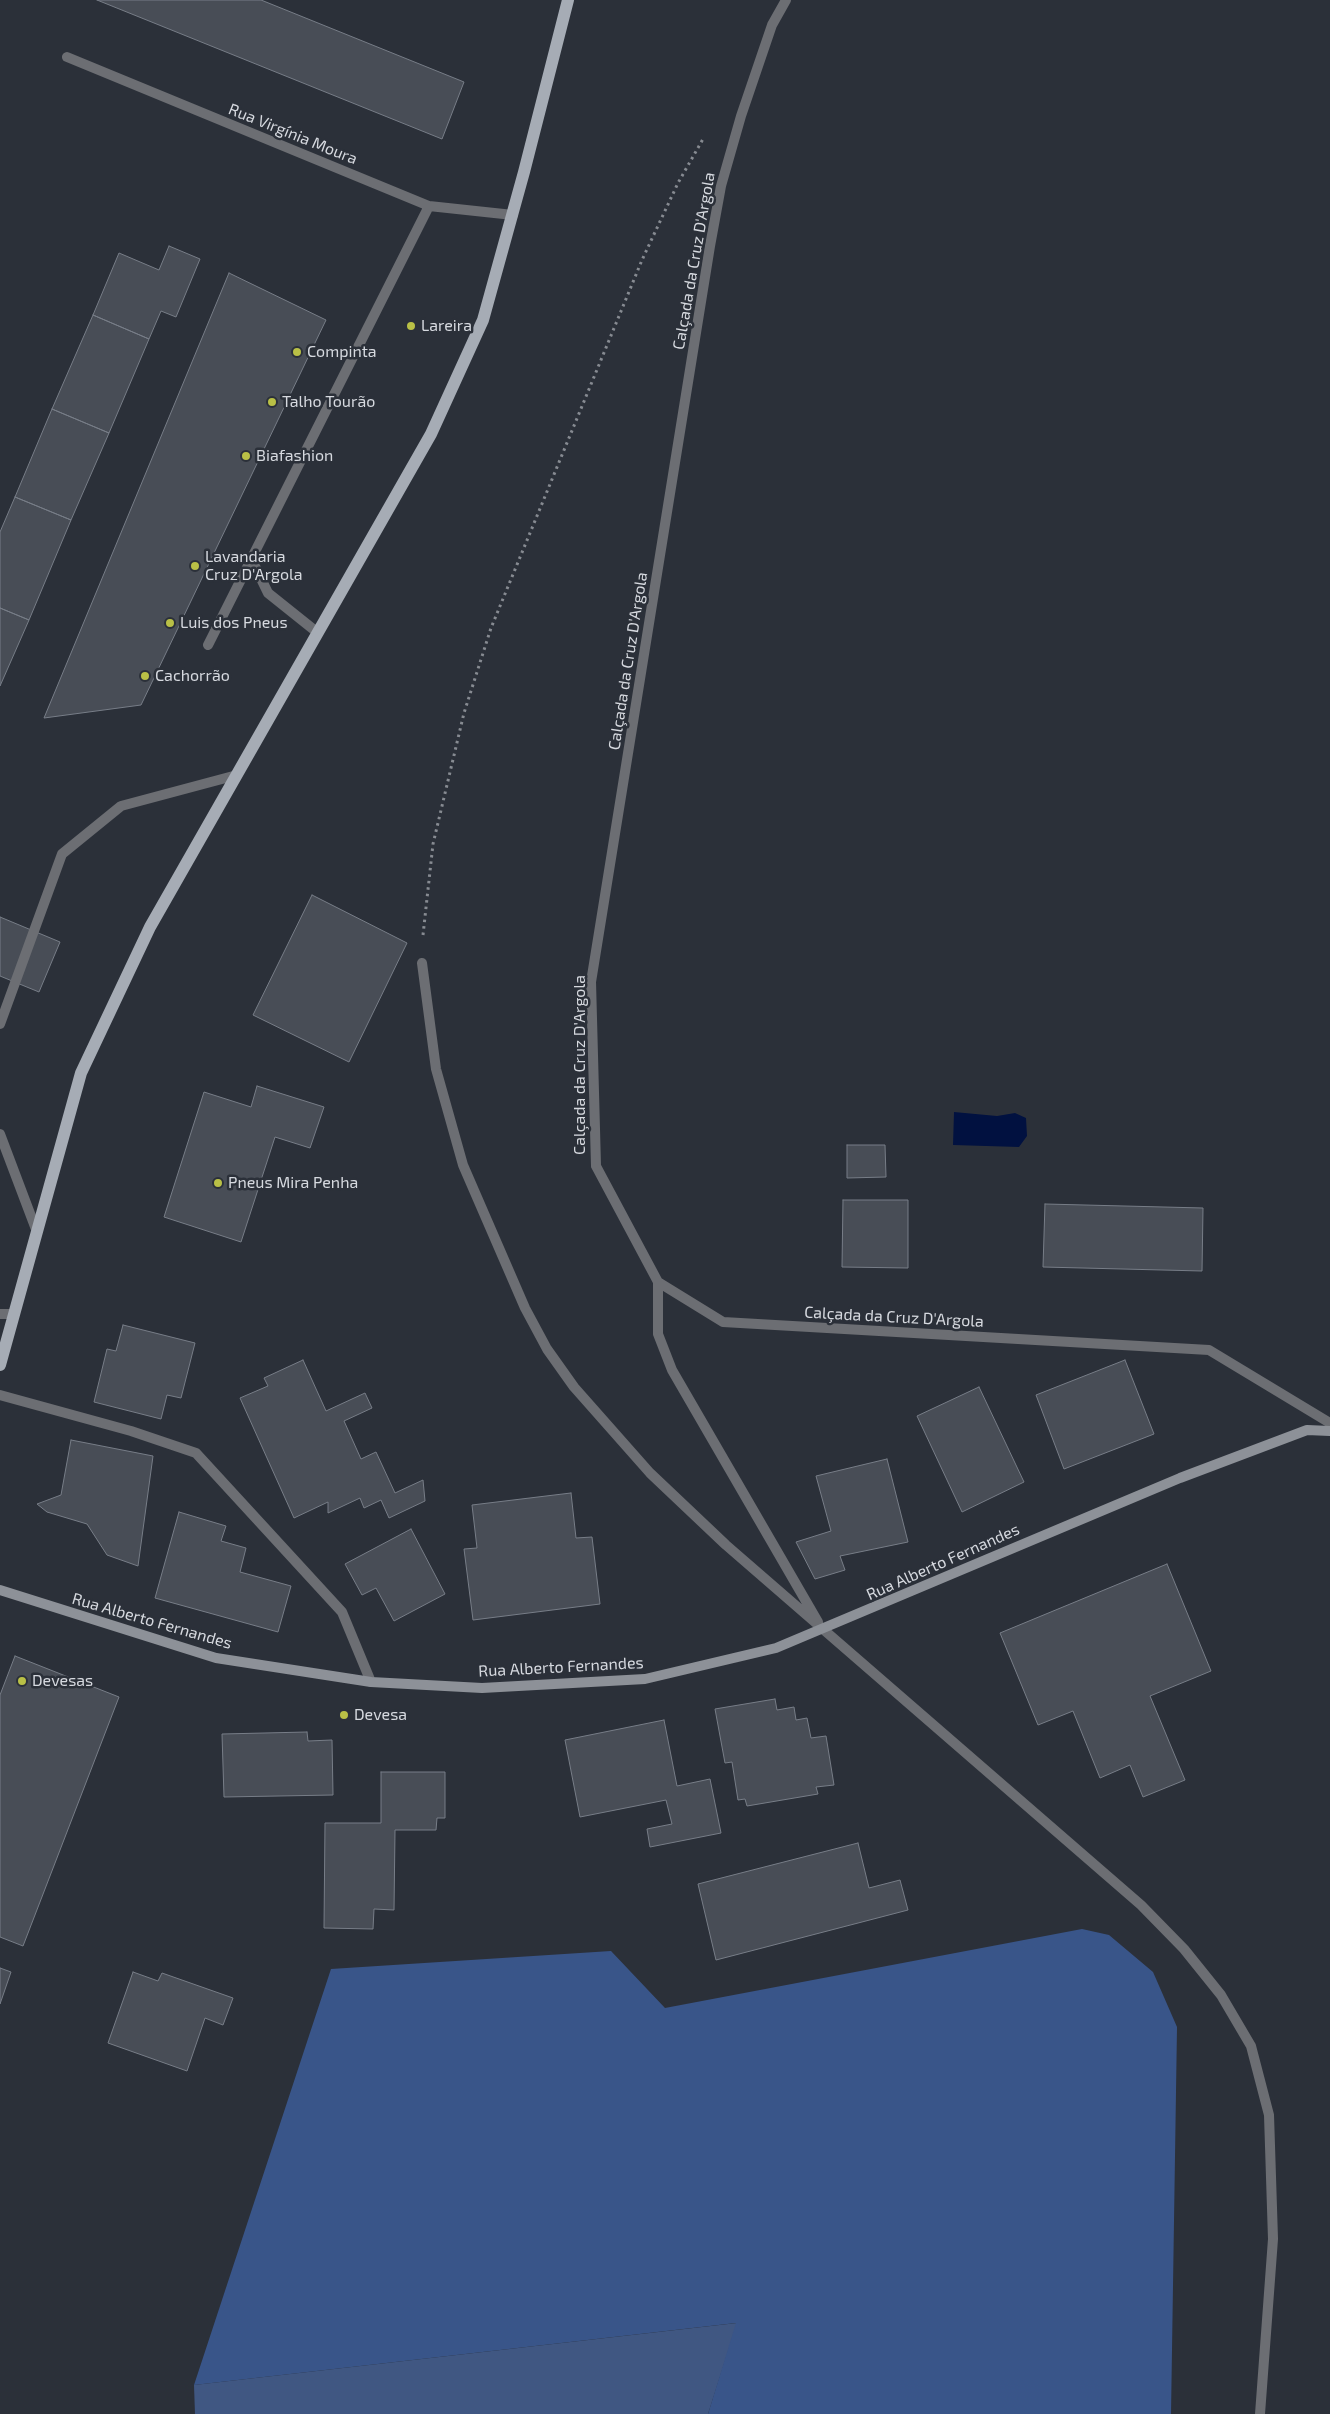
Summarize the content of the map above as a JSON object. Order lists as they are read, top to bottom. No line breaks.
{"streets":{"main road":["Rua Alberto Fernandes"],"street":["Rua Virgínia Moura","Calçada da Cruz D'Argola"]},"places":["Lareira","Compinta","Talho Tourão","Biafashion","Lavandaria Cruz D'Argola","Luis dos Pneus","Cachorrão","Pneus Mira Penha","Devesas","Devesa"]}
